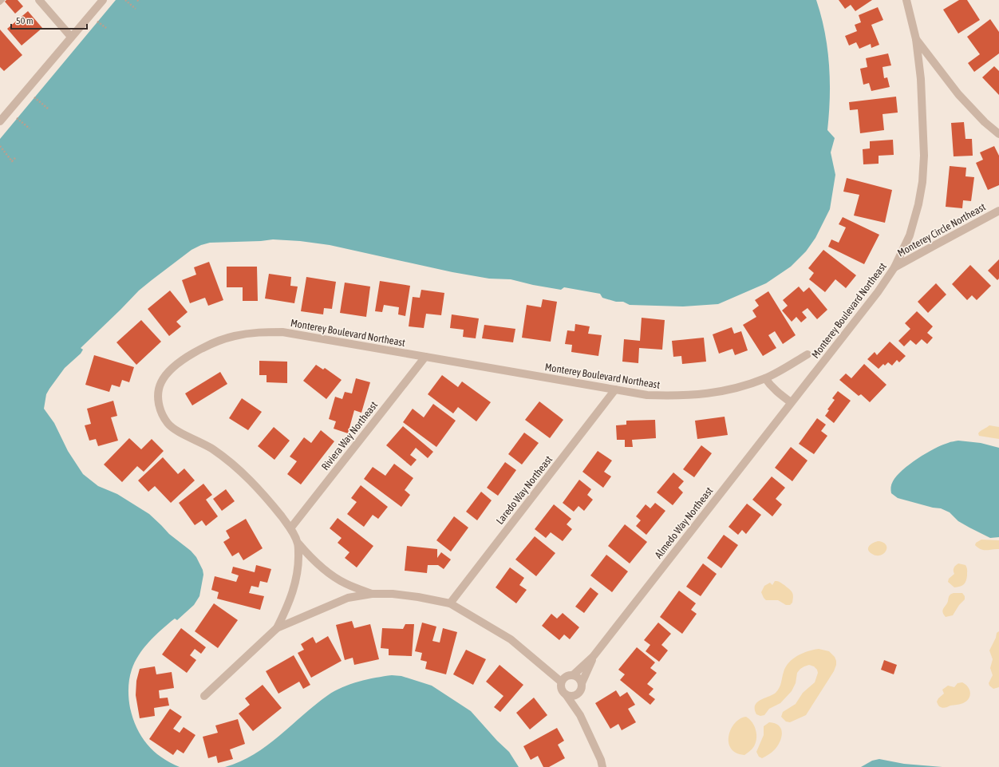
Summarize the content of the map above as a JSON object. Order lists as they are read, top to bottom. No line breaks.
{"streets":{"street":["Monterey Circle Northeast","Monterey Boulevard Northeast","Riviera Way Northeast","Laredo Way Northeast","Almedo Way Northeast"]},"crossings":[["Monterey Circle Northeast","Monterey Boulevard Northeast"],["Monterey Boulevard Northeast","Riviera Way Northeast"],["Monterey Boulevard Northeast","Laredo Way Northeast"],["Monterey Boulevard Northeast","Almedo Way Northeast"]],"scale_bar":"50 m"}
